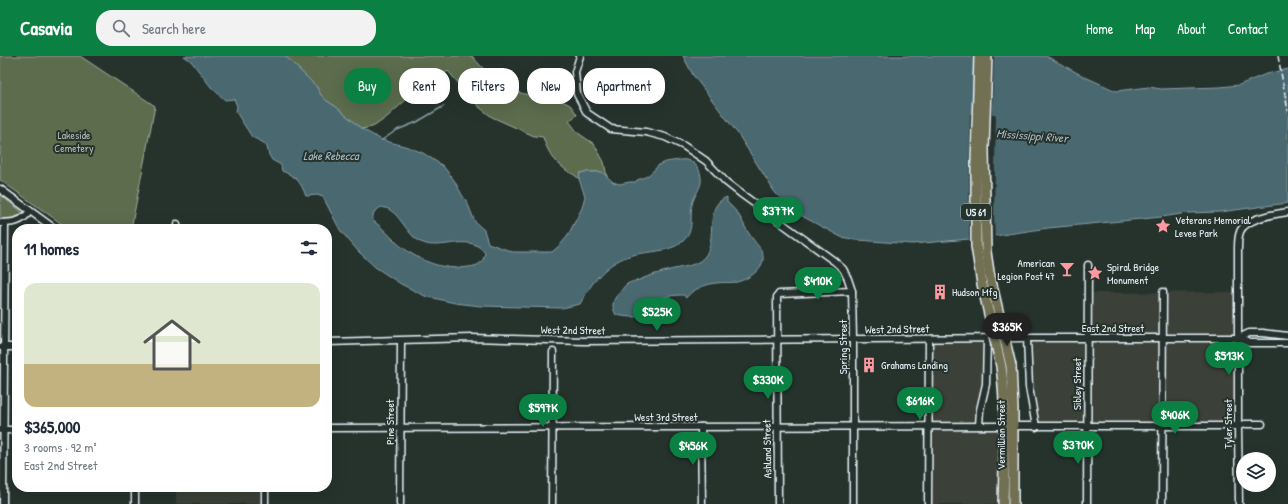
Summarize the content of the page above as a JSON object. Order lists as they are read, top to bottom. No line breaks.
{"streets":{"highway":["US 61","Vermillion Street"],"street":["East 2nd Street","West 2nd Street","Spring Street","Sibley Street","West 3rd Street","Pine Street","Tyler Street","Ashland Street"]},"crossings":[["East 2nd Street","West 2nd Street"],["East 2nd Street","Sibley Street"],["East 2nd Street","Tyler Street"],["East 2nd Street","Vermillion Street"],["West 2nd Street","Spring Street"],["West 2nd Street","Pine Street"],["West 2nd Street","Vermillion Street"],["West 2nd Street","Ashland Street"],["Spring Street","West 3rd Street"],["Spring Street","Ashland Street"],["Sibley Street","West 3rd Street"],["West 3rd Street","Pine Street"],["West 3rd Street","Tyler Street"],["West 3rd Street","Vermillion Street"],["West 3rd Street","Ashland Street"]],"water":["Mississippi River","Lake Rebecca"],"parks":["Lakeside Cemetery"],"places":{"place":["Veterans Memorial Levee Park","Spiral Bridge Monument"],"bar":["American Legion Post 47"],"building":["Hudson Mfg","Grahams Landing"]},"page":{"header":"Casavia","search":"Search here","nav":["Home","Map","About","Contact"],"chip":["Buy","Rent","Filters","New","Apartment"],"price":["$377K","$410K","$525K","$365K","$513K","$330K","$616K","$597K","$406K","$370K","$456K"],"heading":"11 homes","list":[{"name":"$365,000","note":"3 rooms · 92 m² · East 2nd Street"}]}}
